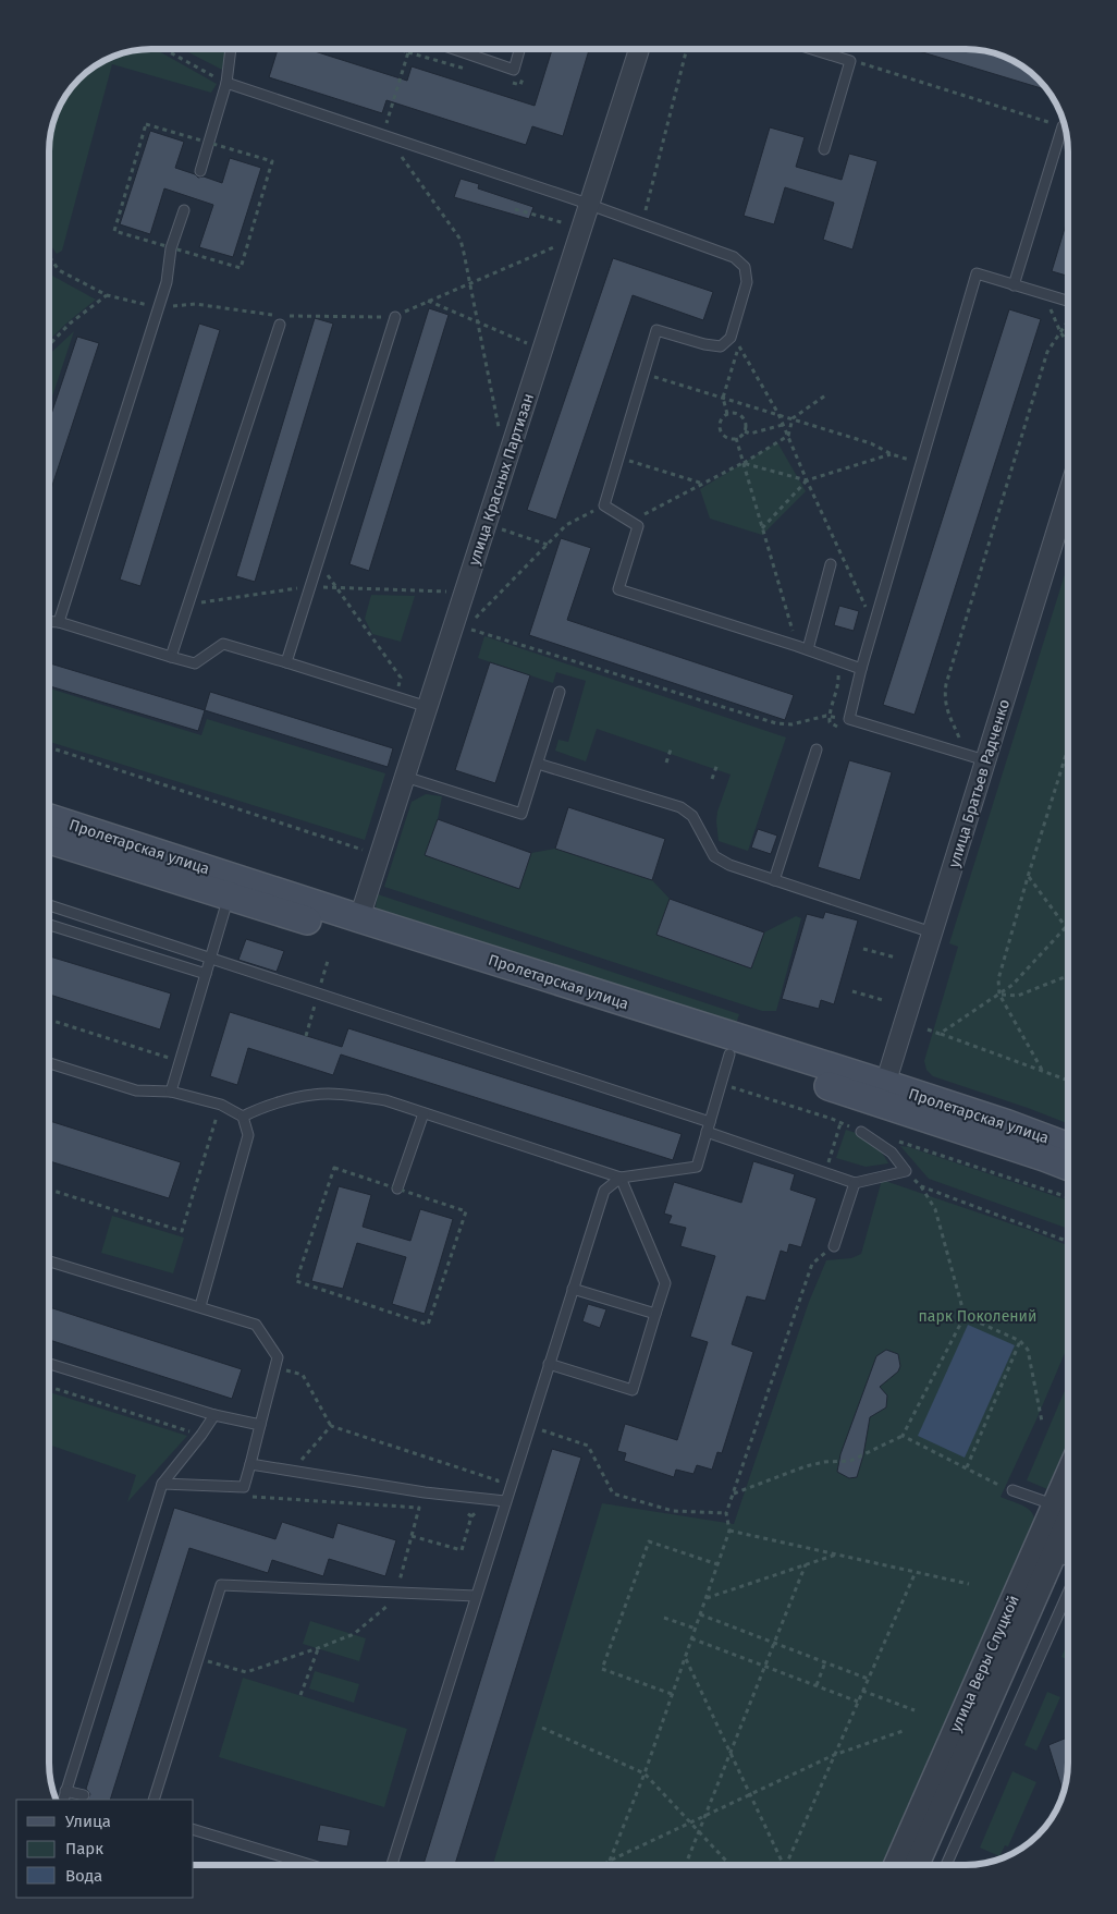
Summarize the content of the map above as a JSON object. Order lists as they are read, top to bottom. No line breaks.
{"streets":{"main road":["Пролетарская улица"],"street":["улица Красных Партизан","улица Братьев Радченко","улица Веры Слуцкой"]},"crossings":[["улица Красных Партизан","Пролетарская улица"],["улица Братьев Радченко","Пролетарская улица"]],"parks":["парк Поколений"],"legend":["Улица","Парк","Вода"]}
